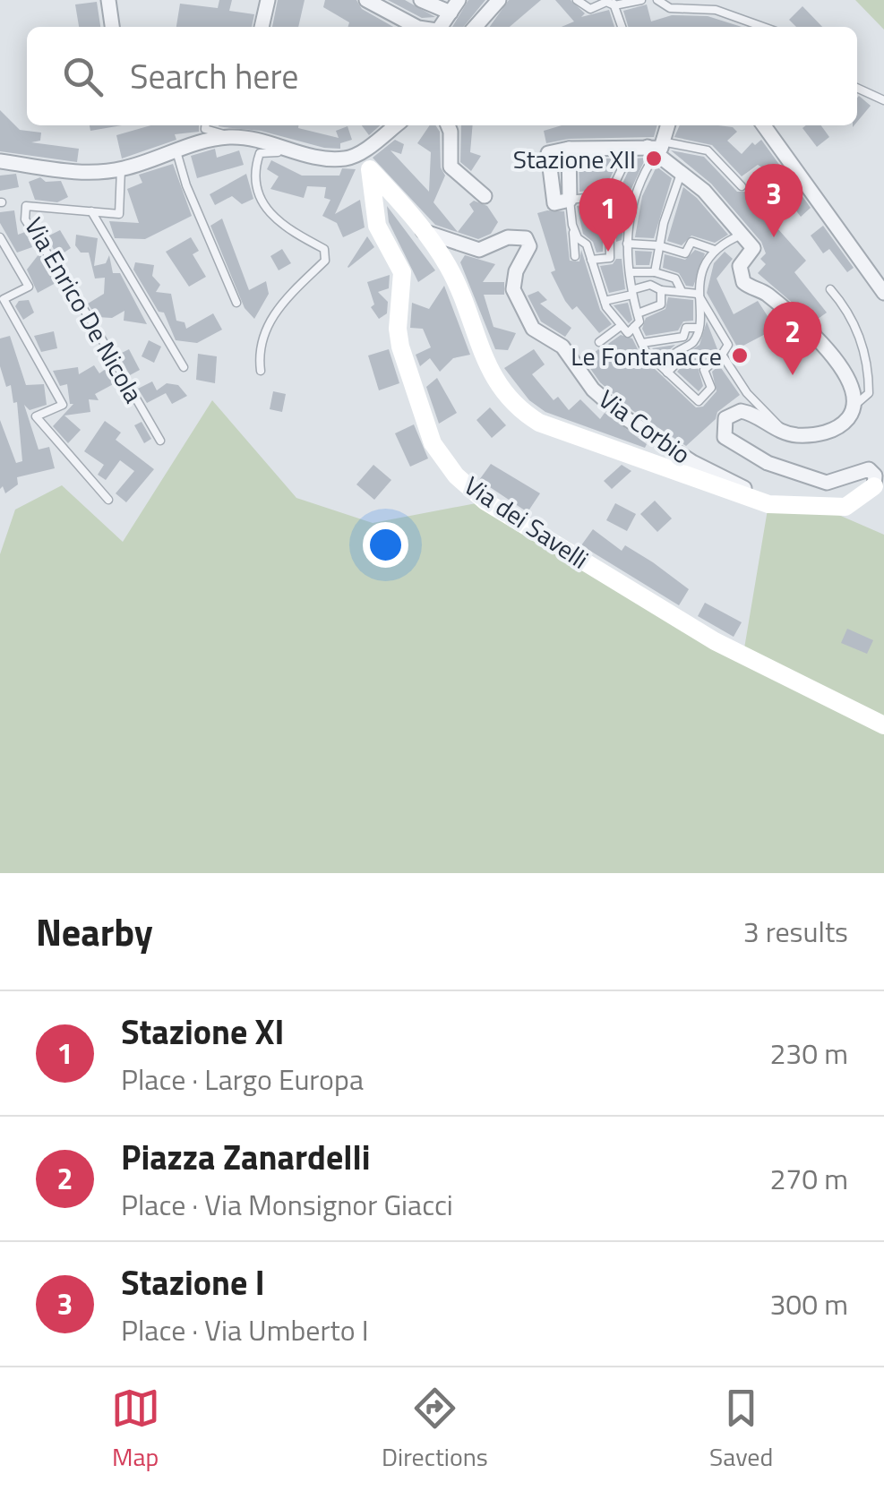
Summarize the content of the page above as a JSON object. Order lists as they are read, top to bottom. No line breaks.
{"streets":{"street":["Via Corbio","Via dei Savelli"],"lane":["Via Enrico De Nicola"]},"places":["Stazione XII","Le Fontanacce"],"page":{"search":"Search here","pins":["3","1","2"],"heading":["Nearby","3 results"],"list":[{"mark":"1","name":"Stazione XI","note":"Place · Largo Europa","value":"230 m"},{"mark":"2","name":"Piazza Zanardelli","note":"Place · Via Monsignor Giacci","value":"270 m"},{"mark":"3","name":"Stazione I","note":"Place · Via Umberto I","value":"300 m"}],"nav":["Map","Directions","Saved"]}}
